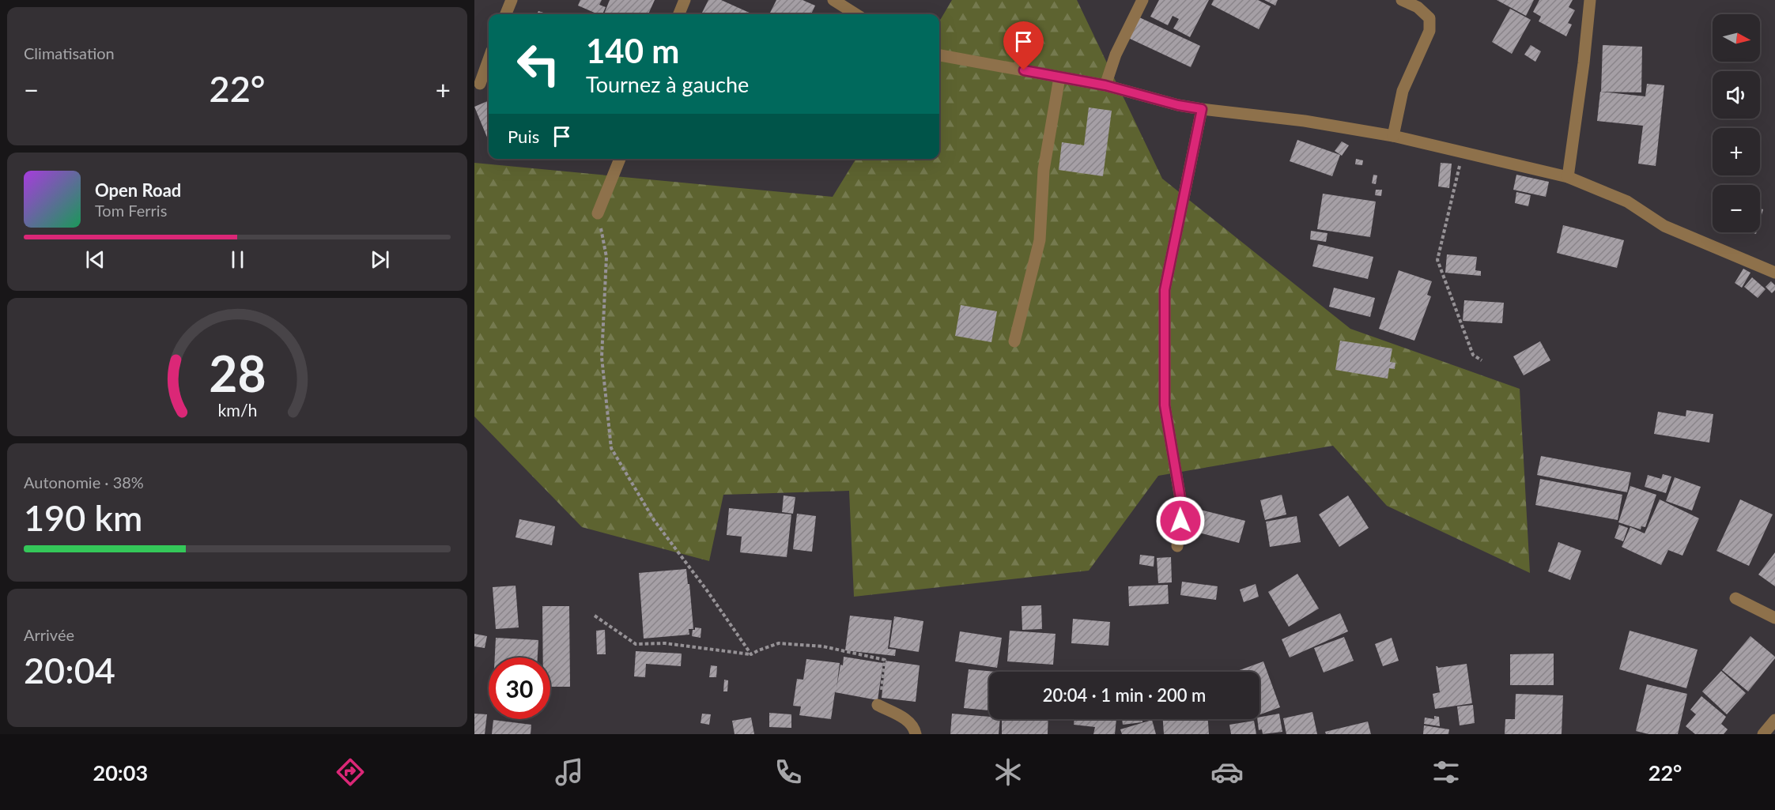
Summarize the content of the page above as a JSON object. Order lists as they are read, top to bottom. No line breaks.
{"north":"right","page":{"tile":["Climatisation",["Autonomie · 38%","190 km"],["Arrivée","20:04"]],"map_buttons":["+","−"],"turn":["140 m","Tournez à gauche"],"heat":["−","22°","+"],"then":"Puis","song":["Open Road","Tom Ferris"],"limit":"30","trip":"20:04 · 1 min · 200 m","tabs":["20:03","22°"],"gauge":["28","km/h"]}}
